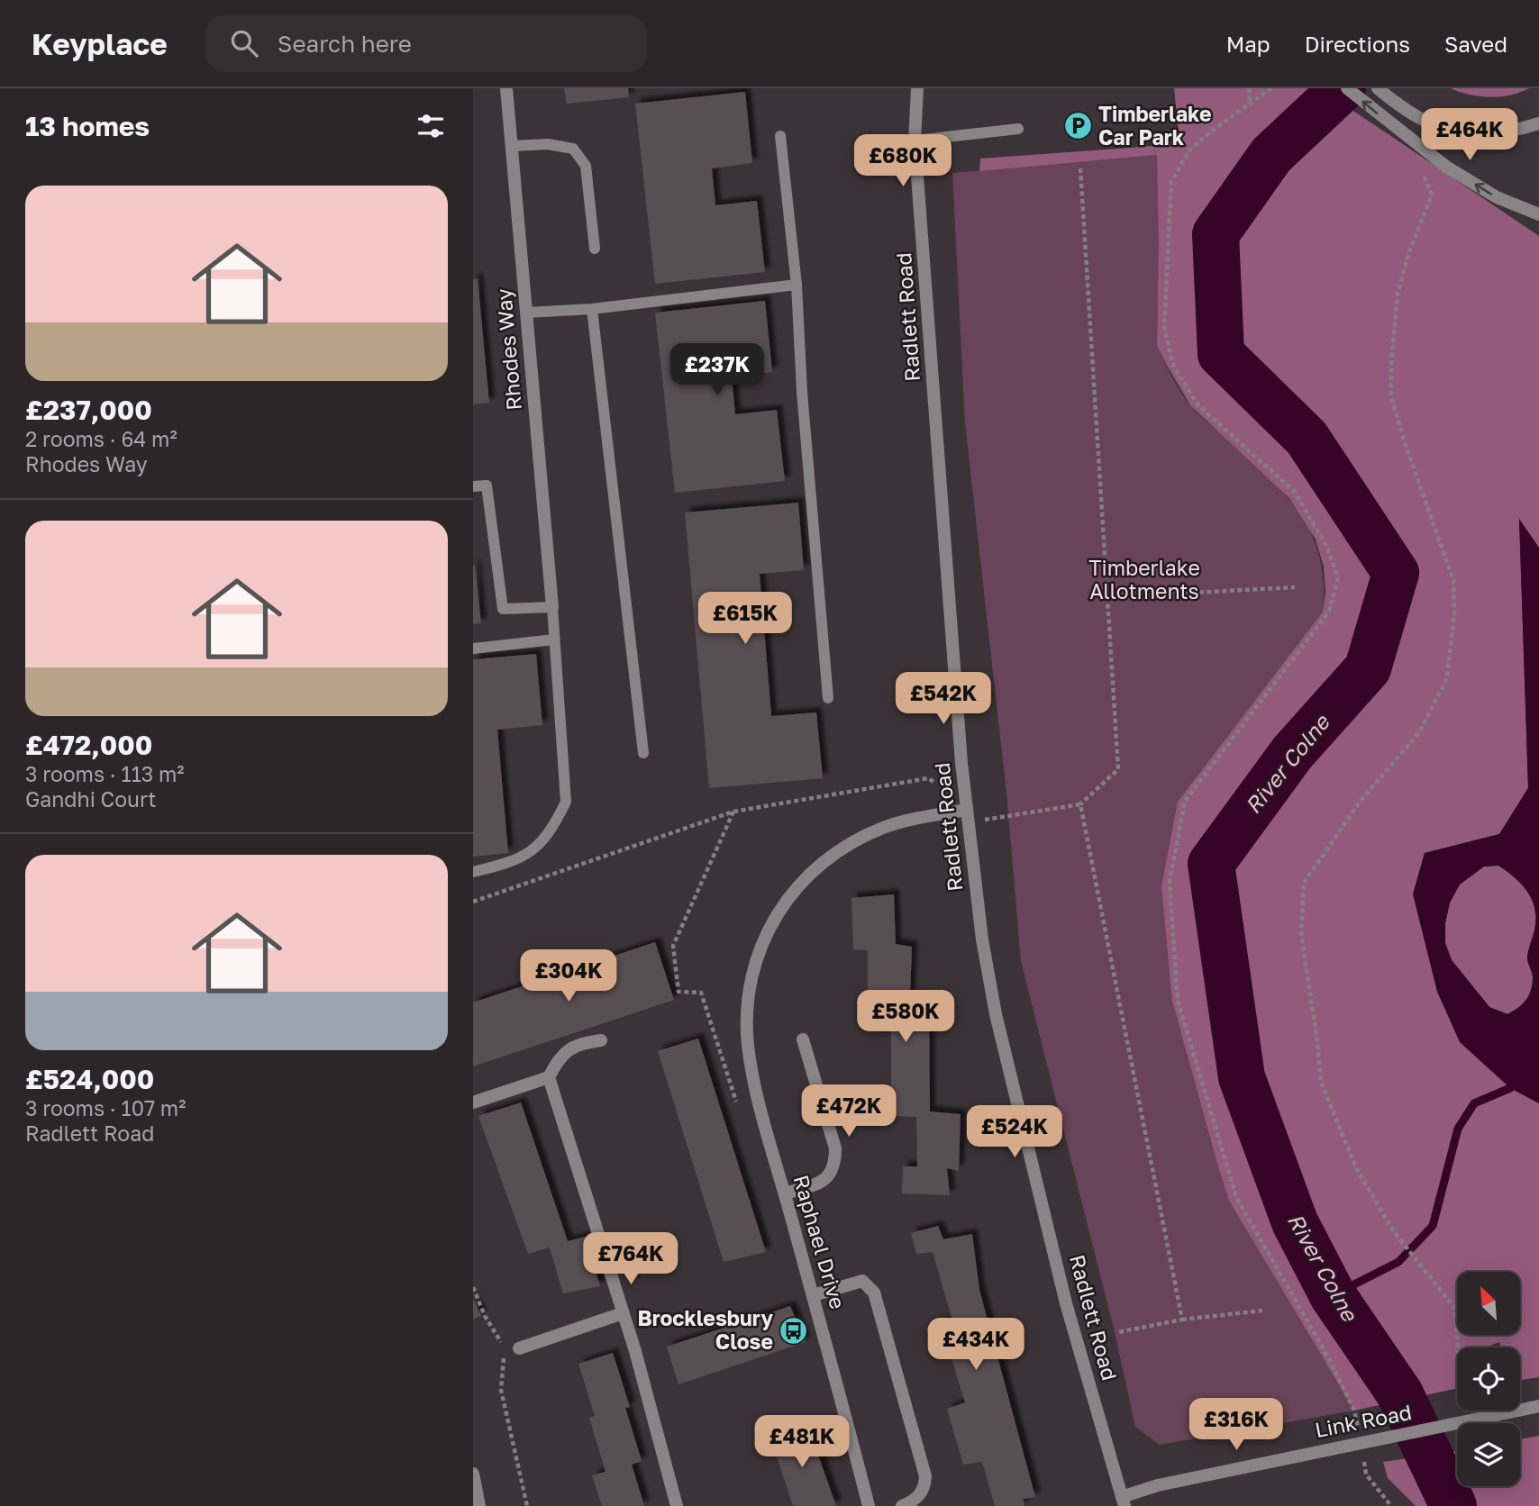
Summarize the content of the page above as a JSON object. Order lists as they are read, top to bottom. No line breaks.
{"streets":{"street":["Radlett Road","Rhodes Way","Raphael Drive","Link Road"]},"crossings":[["Radlett Road","Raphael Drive"],["Radlett Road","Link Road"]],"water":["River Colne"],"parks":["Timberlake Allotments"],"places":{"parking":["Timberlake Car Park"],"bus stop":["Brocklesbury Close"]},"north":"top left","page":{"header":"Keyplace","search":"Search here","nav":["Map","Directions","Saved"],"heading":"13 homes","price":["£464K","£680K","£237K","£615K","£542K","£304K","£580K","£472K","£524K","£764K","£434K","£316K","£481K"],"list":[{"name":"£237,000","note":"2 rooms · 64 m² · Rhodes Way"},{"name":"£472,000","note":"3 rooms · 113 m² · Gandhi Court"},{"name":"£524,000","note":"3 rooms · 107 m² · Radlett Road"}]}}
